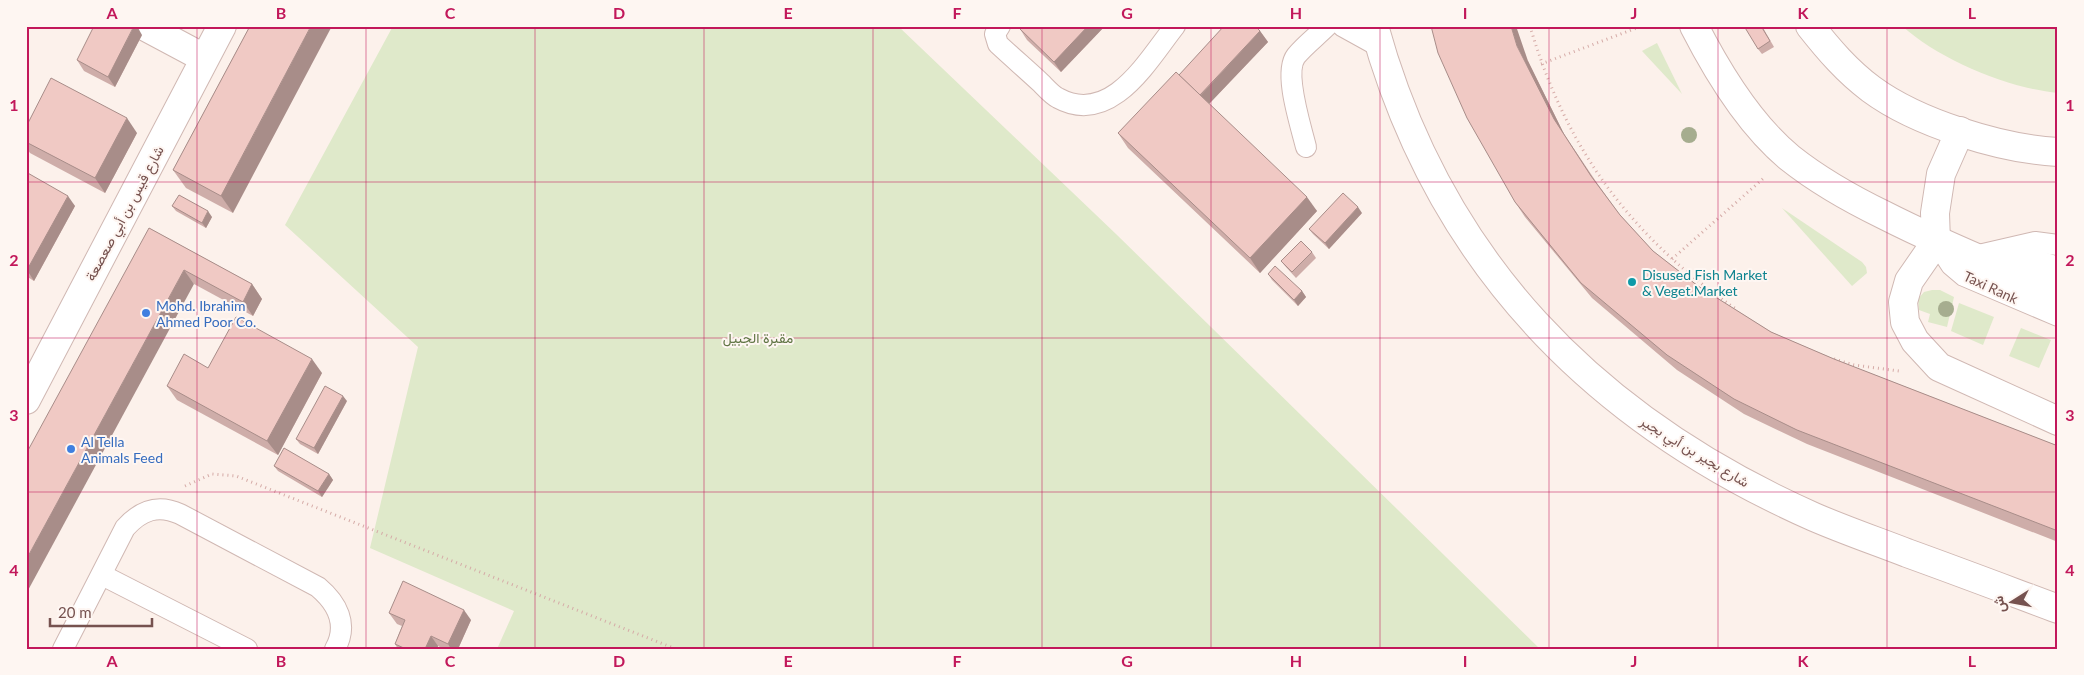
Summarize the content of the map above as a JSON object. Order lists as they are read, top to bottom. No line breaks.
{"streets":{"street":["شارع قيس بن أبي صعصعة","شارع بجير بن أبي بجير"],"lane":["Taxi Rank"]},"parks":["مقبرة الجبيل"],"places":["Disused Fish Market & Veget.Market","Mohd. Ibrahim Ahmed Poor Co.","Al Tella Animals Feed"],"scale_bar":"20 m","north":"left","grid":{"columns":["A","B","C","D","E","F","G","H","I","J","K","L"],"rows":["1","2","3","4"]}}
